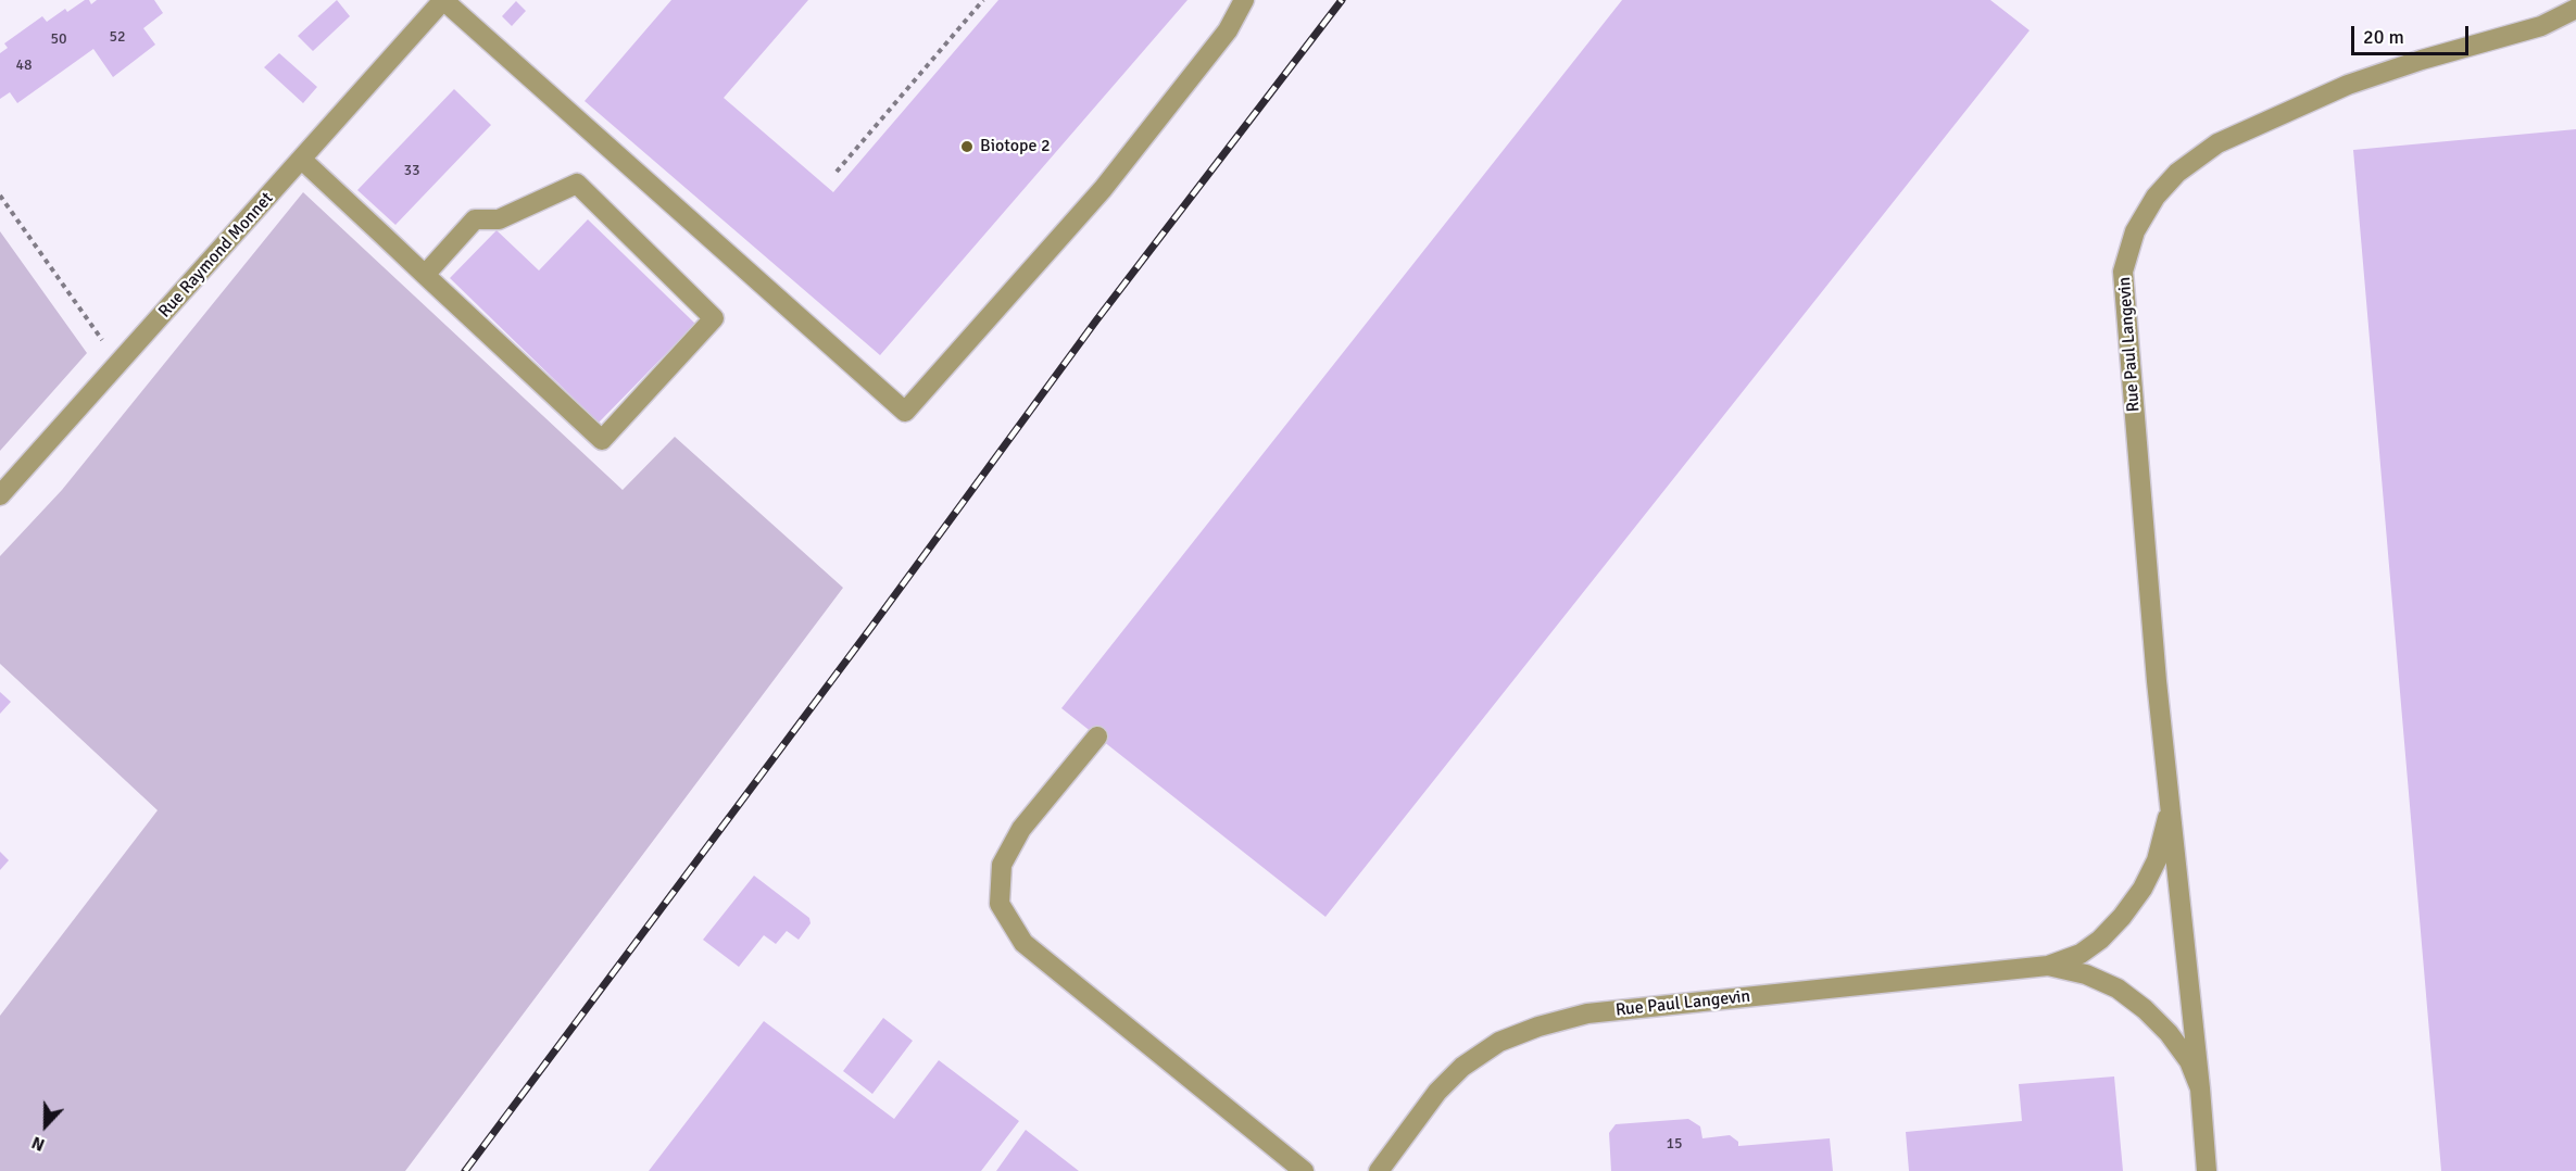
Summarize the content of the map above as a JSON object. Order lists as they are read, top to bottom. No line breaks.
{"streets":{"street":["Rue Raymond Monnet","Rue Paul Langevin"]},"places":["Biotope 2"],"house_numbers":["52","50","48","33","15"],"scale_bar":"20 m","north":"bottom"}
